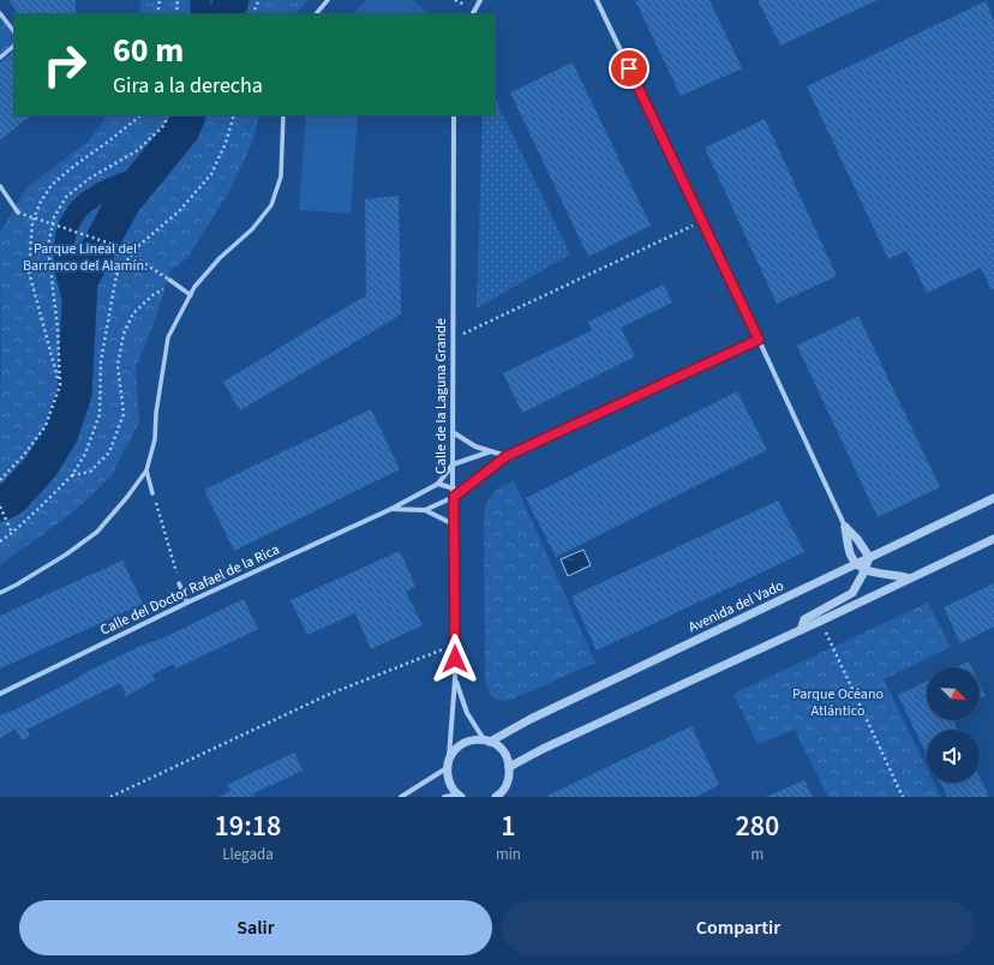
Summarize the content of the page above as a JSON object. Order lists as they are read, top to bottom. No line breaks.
{"streets":{"street":["Calle de la Laguna Grande","Calle del Doctor Rafael de la Rica","Avenida del Vado"]},"crossings":[["Calle de la Laguna Grande","Avenida del Vado"]],"parks":["Parque Lineal del Barranco del Alamín.","Parque Océano Atlántico"],"north":"bottom right","page":{"turn":["60 m","Gira a la derecha"],"eta":["19:18","Llegada","1","min","280","m"],"buttons":["Salir","Compartir"]}}
